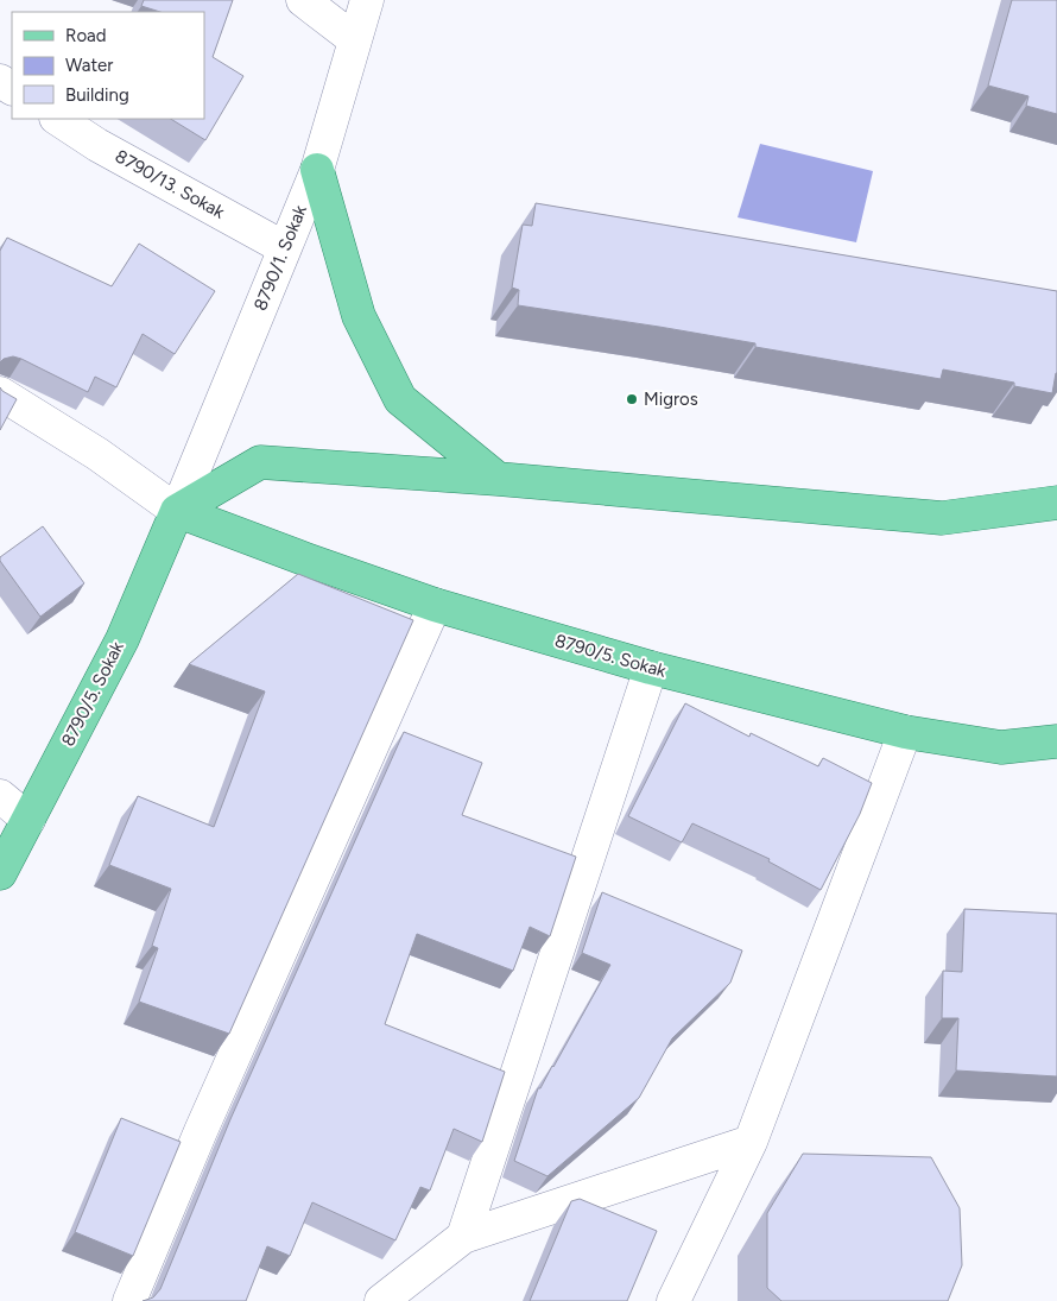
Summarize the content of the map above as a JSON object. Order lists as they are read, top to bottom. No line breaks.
{"streets":{"main road":["8790/5. Sokak"],"street":["8790/13. Sokak","8790/1. Sokak"]},"crossings":[["8790/13. Sokak","8790/1. Sokak"],["8790/1. Sokak","8790/5. Sokak"]],"places":["Migros"],"legend":["Road","Water","Building"]}
